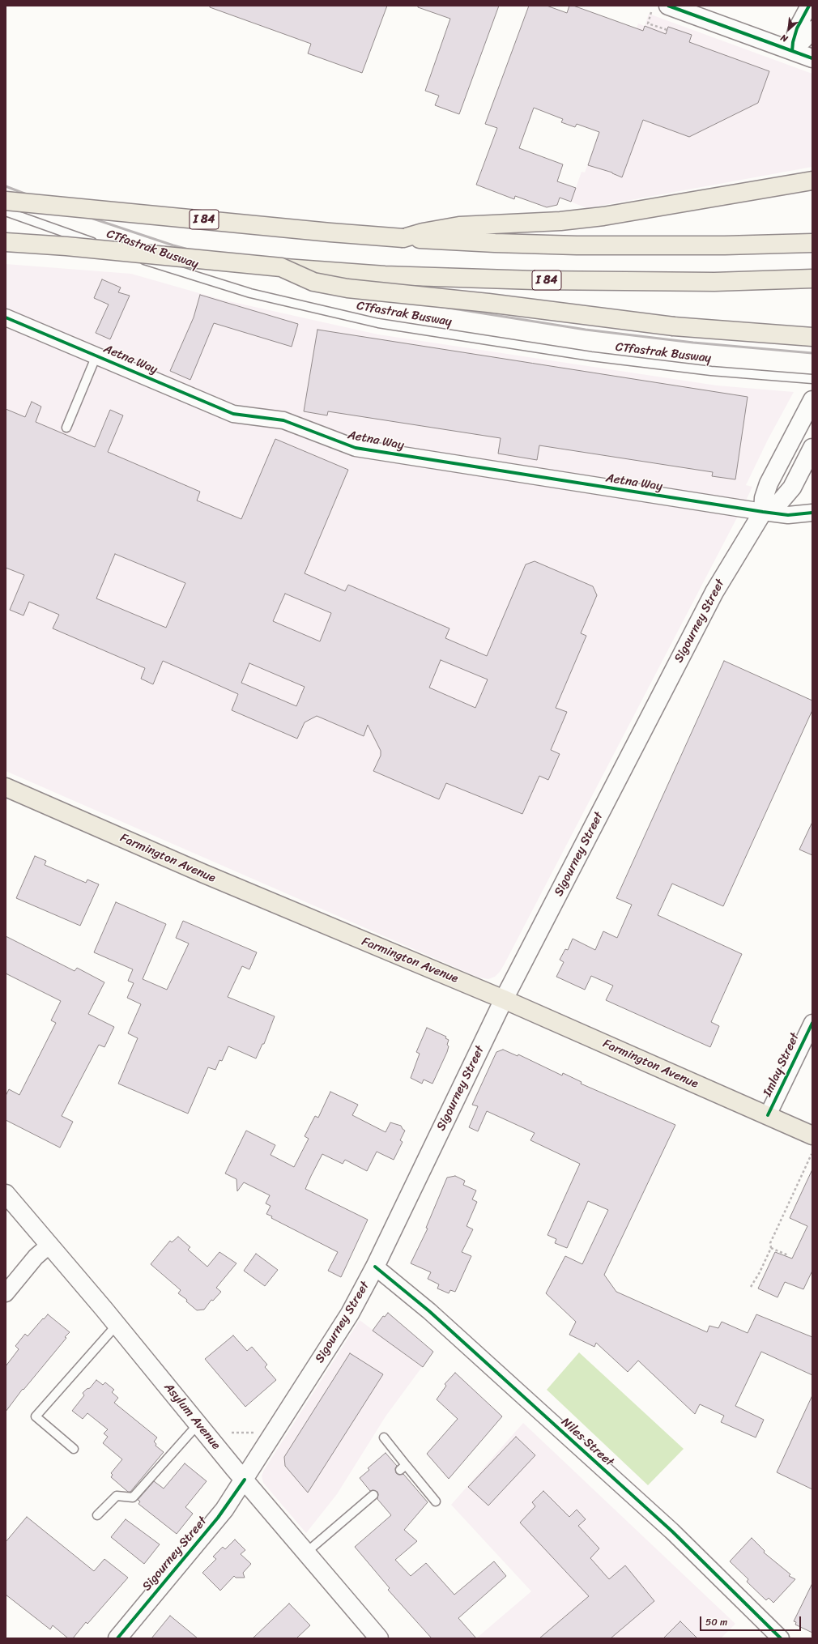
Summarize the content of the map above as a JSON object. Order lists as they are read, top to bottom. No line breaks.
{"streets":{"main road":["I 84","Sigourney Street","Farmington Avenue","Asylum Avenue"],"street":["Aetna Way","Imlay Street","Niles Street"],"lane":["CTfastrak Busway"]},"crossings":[["Aetna Way","Sigourney Street"],["Sigourney Street","Farmington Avenue"],["Sigourney Street","Asylum Avenue"],["Sigourney Street","Niles Street"],["Farmington Avenue","Imlay Street"]],"scale_bar":"50 m","north":"bottom left"}
